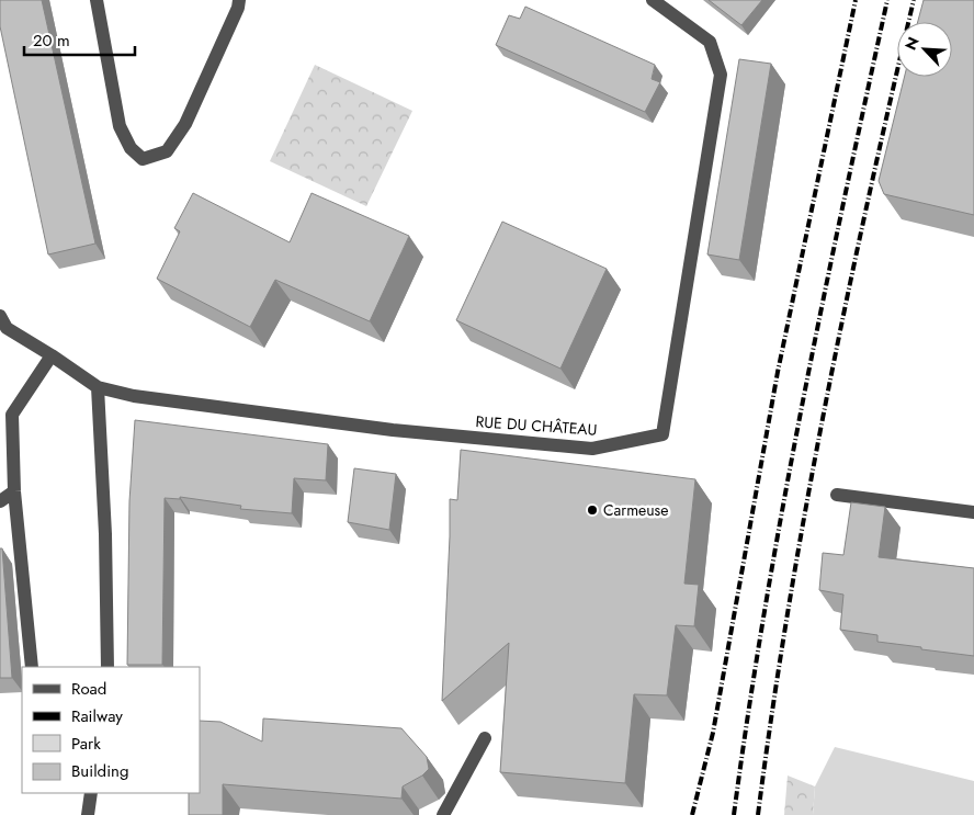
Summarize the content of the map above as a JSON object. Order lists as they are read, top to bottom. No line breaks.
{"streets":{"street":["RUE DU CHÂTEAU"]},"places":["Carmeuse"],"legend":["Road","Railway","Park","Building"],"scale_bar":"20 m","north":"top left"}
